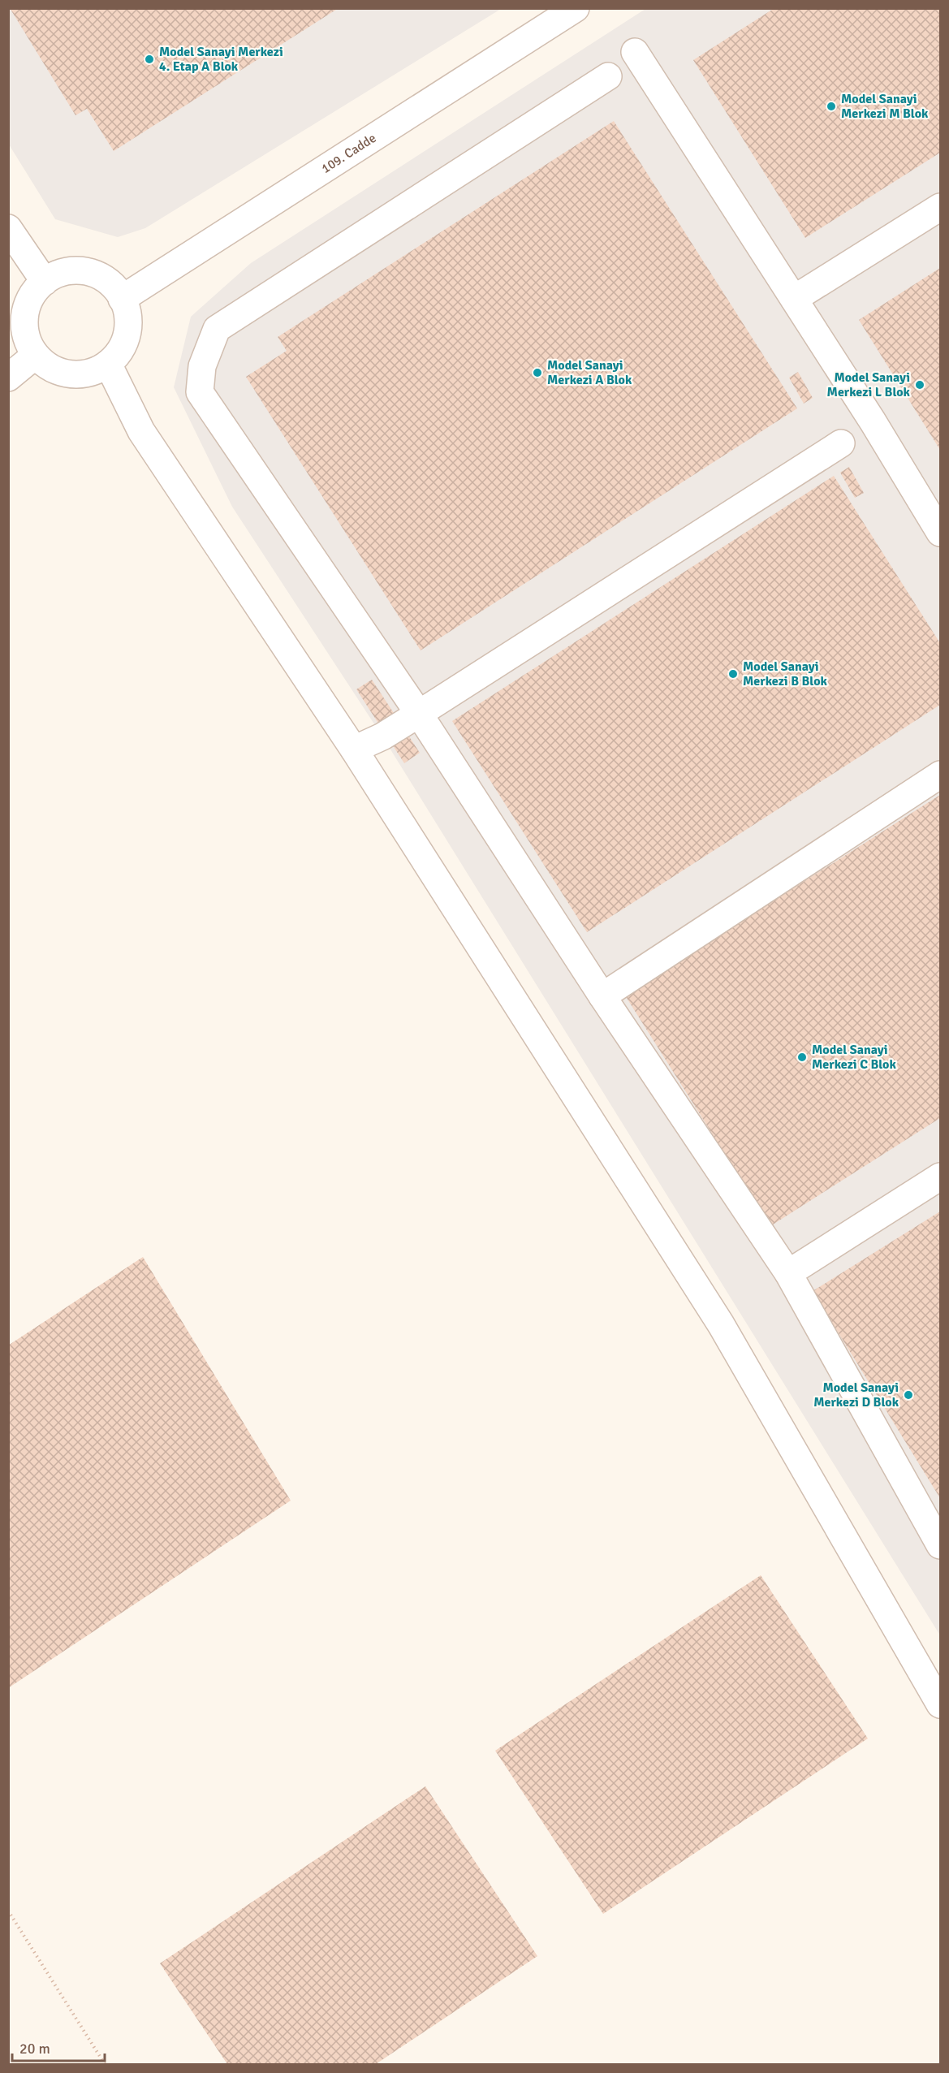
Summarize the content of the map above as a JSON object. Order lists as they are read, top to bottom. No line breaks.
{"streets":{"street":["109. Cadde"]},"places":["Model Sanayi Merkezi 4. Etap A Blok","Model Sanayi Merkezi M Blok","Model Sanayi Merkezi A Blok","Model Sanayi Merkezi L Blok","Model Sanayi Merkezi B Blok","Model Sanayi Merkezi C Blok","Model Sanayi Merkezi D Blok"],"scale_bar":"20 m"}
